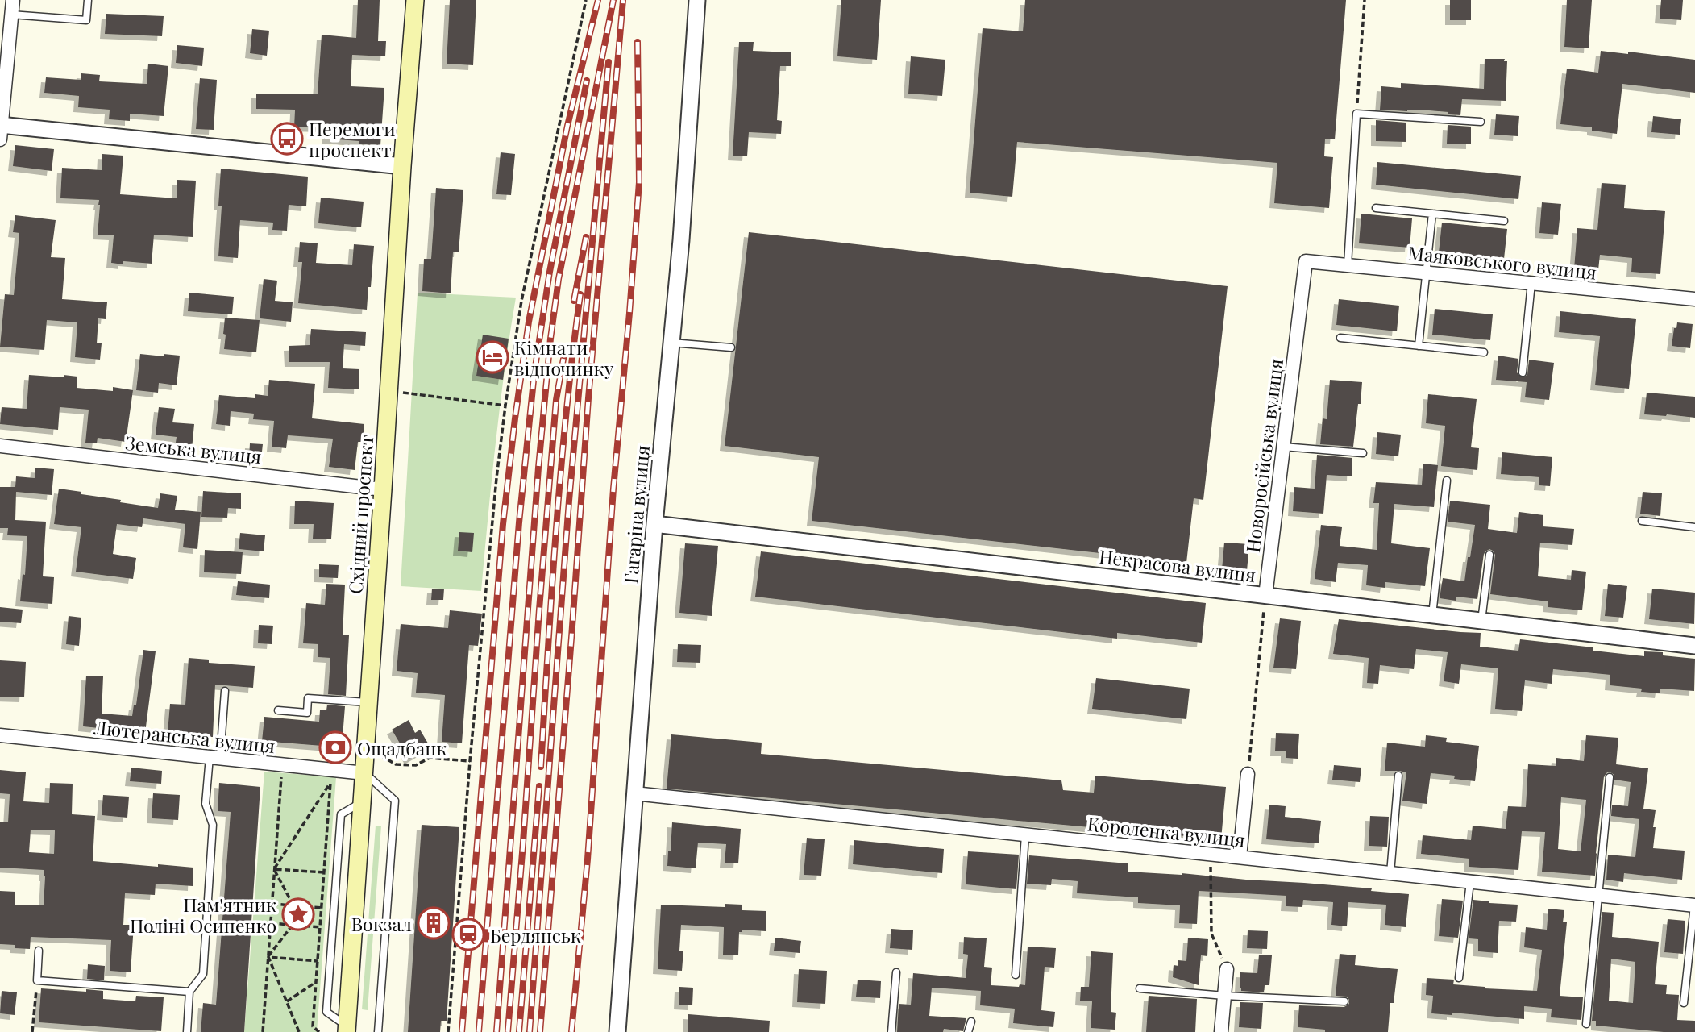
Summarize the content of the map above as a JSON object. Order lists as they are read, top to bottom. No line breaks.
{"streets":{"main road":["Східний проспект"],"street":["Маяковського вулиця","Земська вулиця","Новоросійська вулиця","Гагаріна вулиця","Некрасова вулиця","Лютеранська вулиця","Короленка вулиця"]},"crossings":[["Маяковського вулиця","Новоросійська вулиця"],["Земська вулиця","Східний проспект"],["Новоросійська вулиця","Некрасова вулиця"],["Східний проспект","Лютеранська вулиця"],["Гагаріна вулиця","Некрасова вулиця"],["Гагаріна вулиця","Короленка вулиця"]],"places":{"bus stop":["Перемоги проспект"],"hotel":["Кімнати відпочинку"],"bank":["Ощадбанк"],"place":["Пам'ятник Поліні Осипенко"],"building":["Вокзал"],"station":["Бердянськ"]}}
